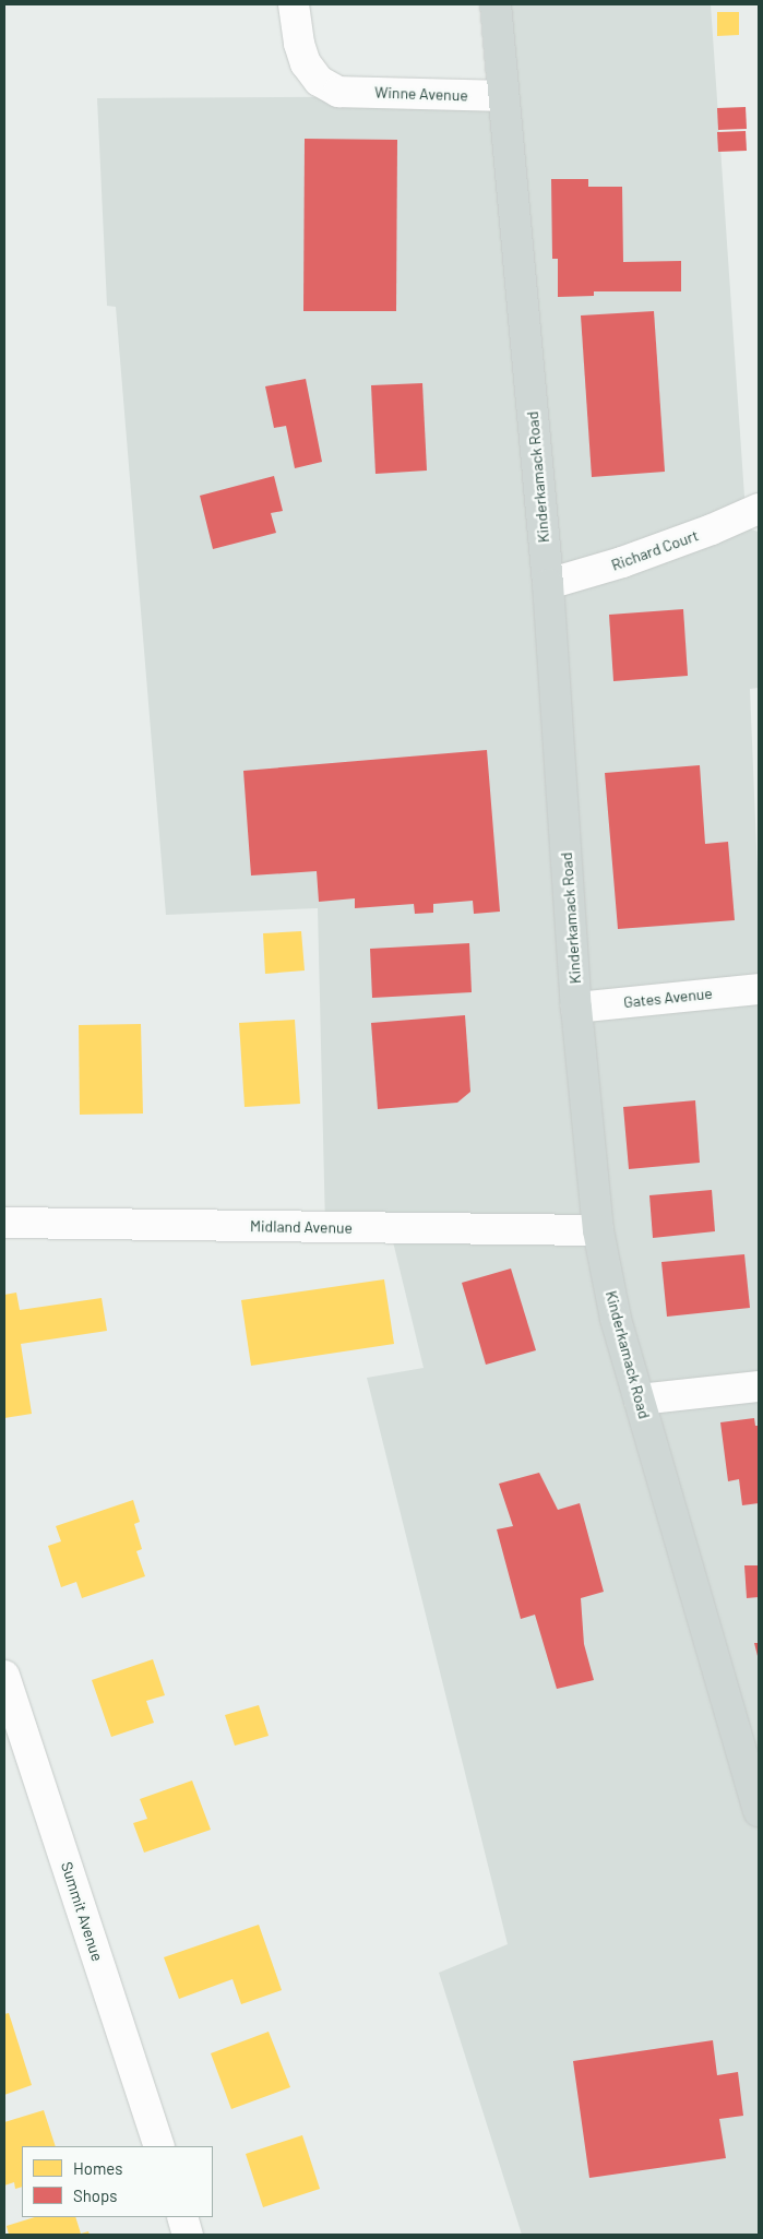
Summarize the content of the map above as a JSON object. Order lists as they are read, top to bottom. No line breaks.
{"streets":{"main road":["Kinderkamack Road"],"street":["Winne Avenue","Richard Court","Gates Avenue","Midland Avenue","Summit Avenue"]},"crossings":[["Winne Avenue","Kinderkamack Road"],["Kinderkamack Road","Richard Court"],["Kinderkamack Road","Gates Avenue"],["Kinderkamack Road","Midland Avenue"]],"legend":["Homes","Shops"]}
